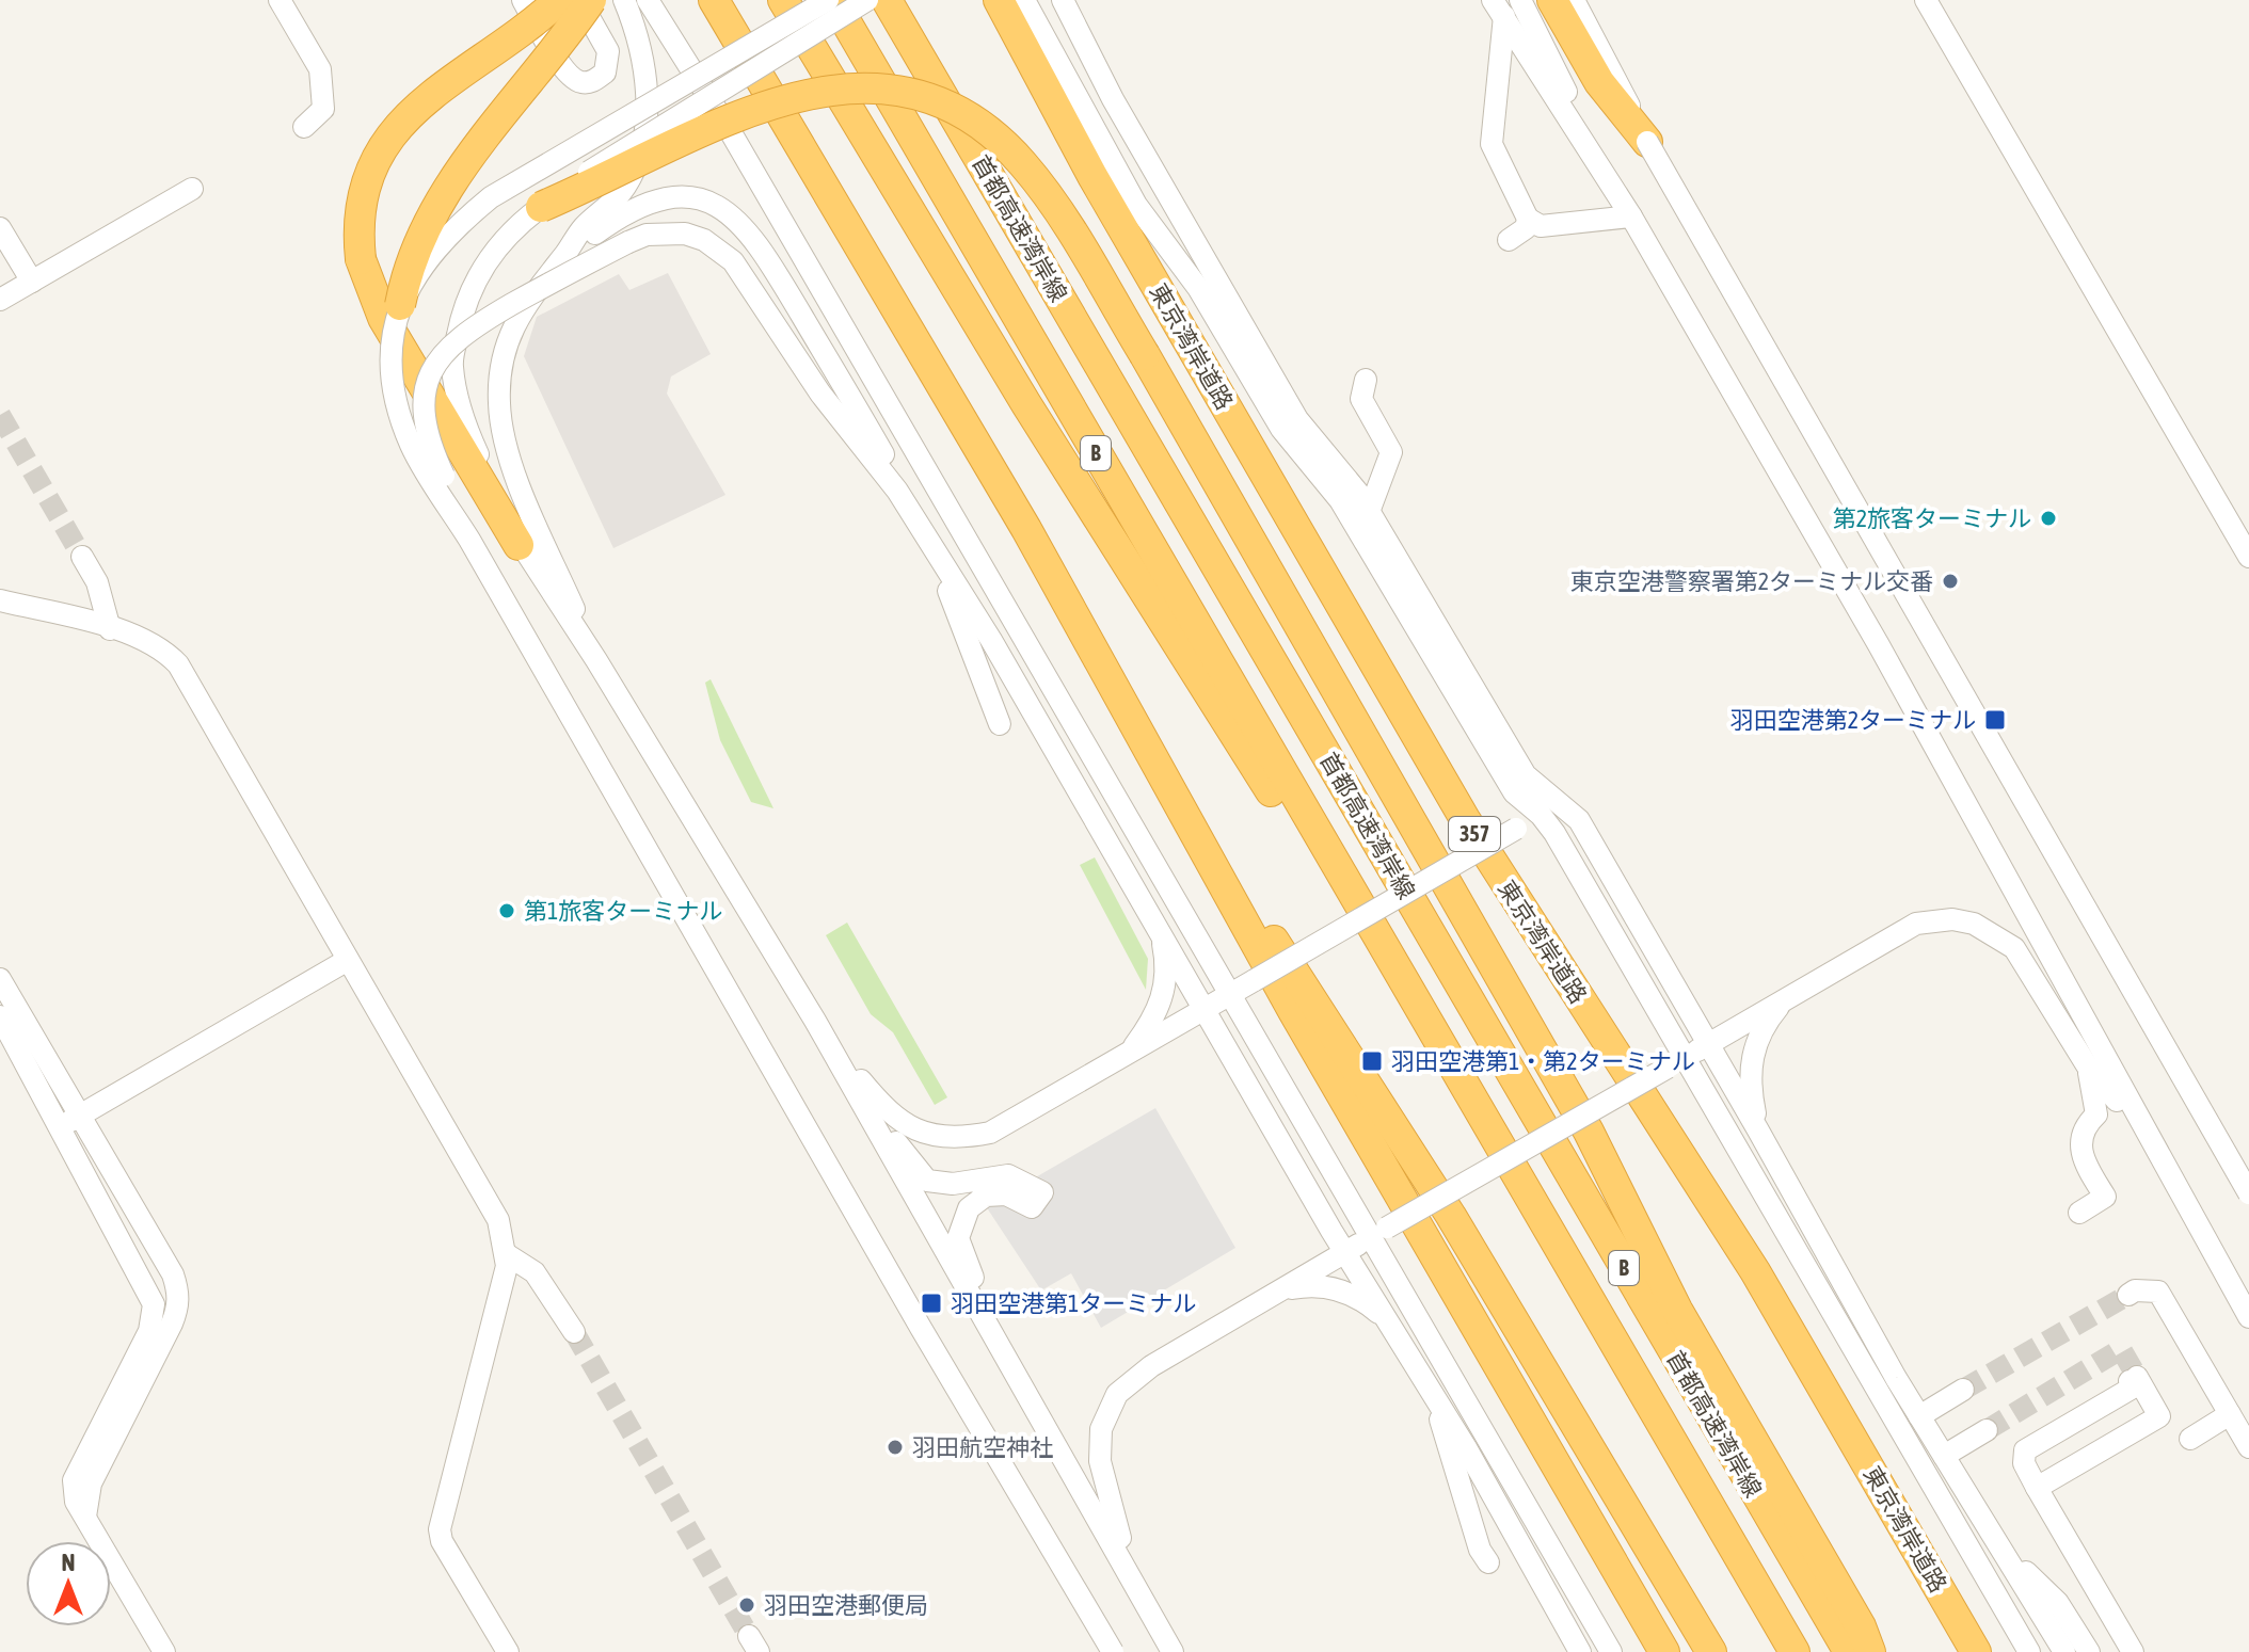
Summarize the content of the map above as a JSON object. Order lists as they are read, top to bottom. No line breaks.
{"streets":{"highway":["首都高速湾岸線","東京湾岸道路","B","357"]},"places":{"other":["第2旅客ターミナル","東京空港警察署第2ターミナル交番","第1旅客ターミナル","羽田航空神社","羽田空港郵便局"],"transit":["羽田空港第2ターミナル","羽田空港第1・第2ターミナル","羽田空港第1ターミナル"]},"north":"top"}
